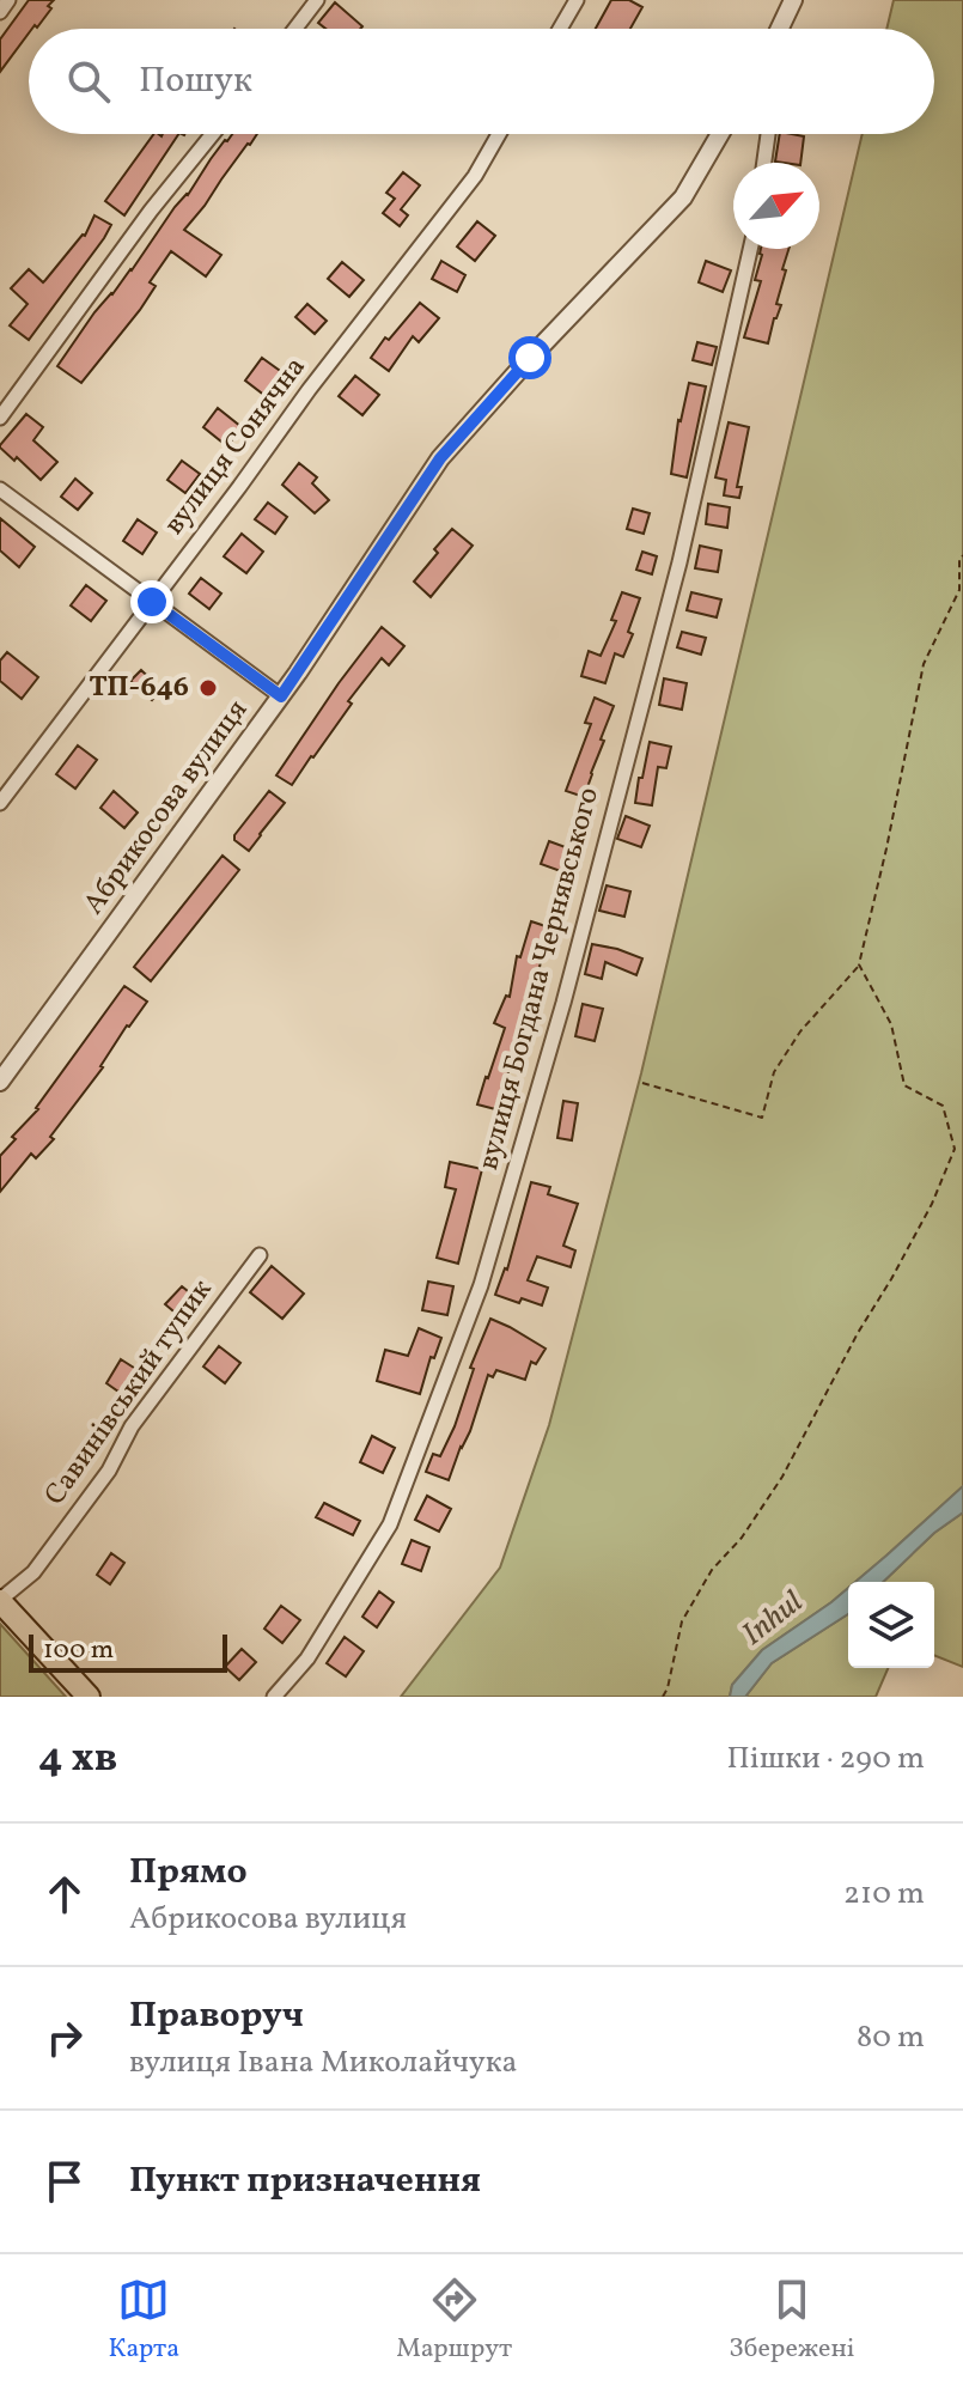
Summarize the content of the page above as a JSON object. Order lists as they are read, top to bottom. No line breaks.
{"streets":{"street":["вулиця Сонячна","Абрикосова вулиця","вулиця Богдана Чернявського","Савинівський тупик"]},"water":["Inhul"],"places":["ТП-646"],"scale_bar":"100 m","north":"top right","page":{"search":"Пошук","scale":"100 m","heading":["4 хв","Пішки · 290 m"],"list":[["Прямо","Абрикосова вулиця","210 m"],["Праворуч","вулиця Івана Миколайчука","80 m"],"Пункт призначення"],"nav":["Карта","Маршрут","Збережені"]}}
